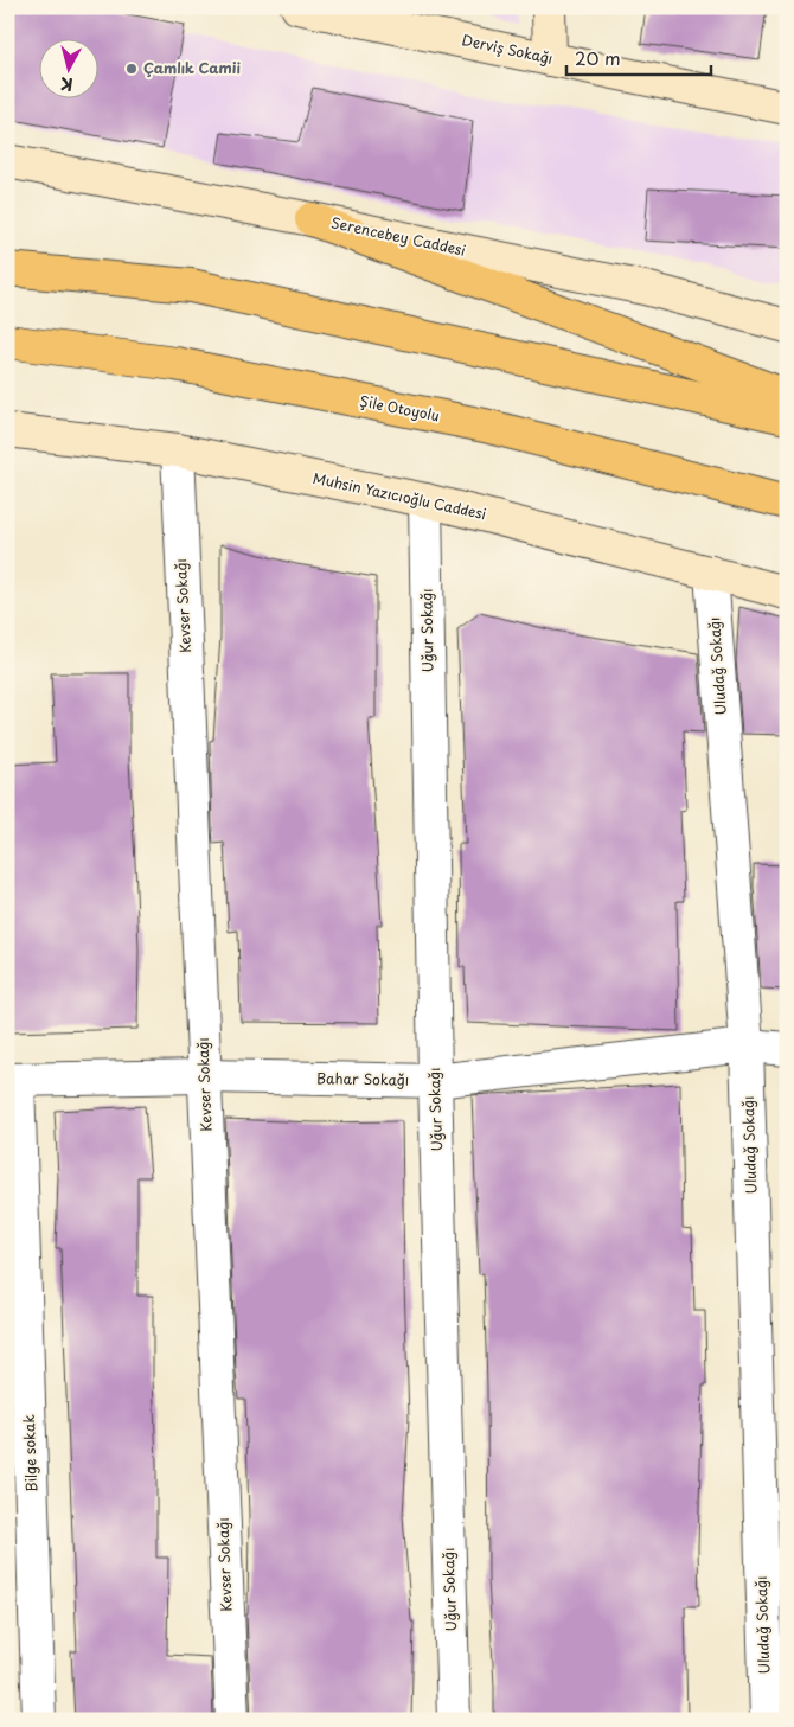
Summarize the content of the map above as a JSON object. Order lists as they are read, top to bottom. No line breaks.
{"streets":{"highway":["Şile Otoyolu"],"main road":["Derviş Sokağı","Serencebey Caddesi","Muhsin Yazıcıoğlu Caddesi"],"street":["Kevser Sokağı","Uğur Sokağı","Uludağ Sokağı","Bahar Sokağı","Bilge sokak"]},"crossings":[["Muhsin Yazıcıoğlu Caddesi","Kevser Sokağı"],["Muhsin Yazıcıoğlu Caddesi","Uğur Sokağı"],["Muhsin Yazıcıoğlu Caddesi","Uludağ Sokağı"],["Kevser Sokağı","Bahar Sokağı"],["Uğur Sokağı","Bahar Sokağı"],["Uludağ Sokağı","Bahar Sokağı"],["Bahar Sokağı","Bilge sokak"]],"places":["Çamlık Camii"],"scale_bar":"20 m","north":"bottom"}
